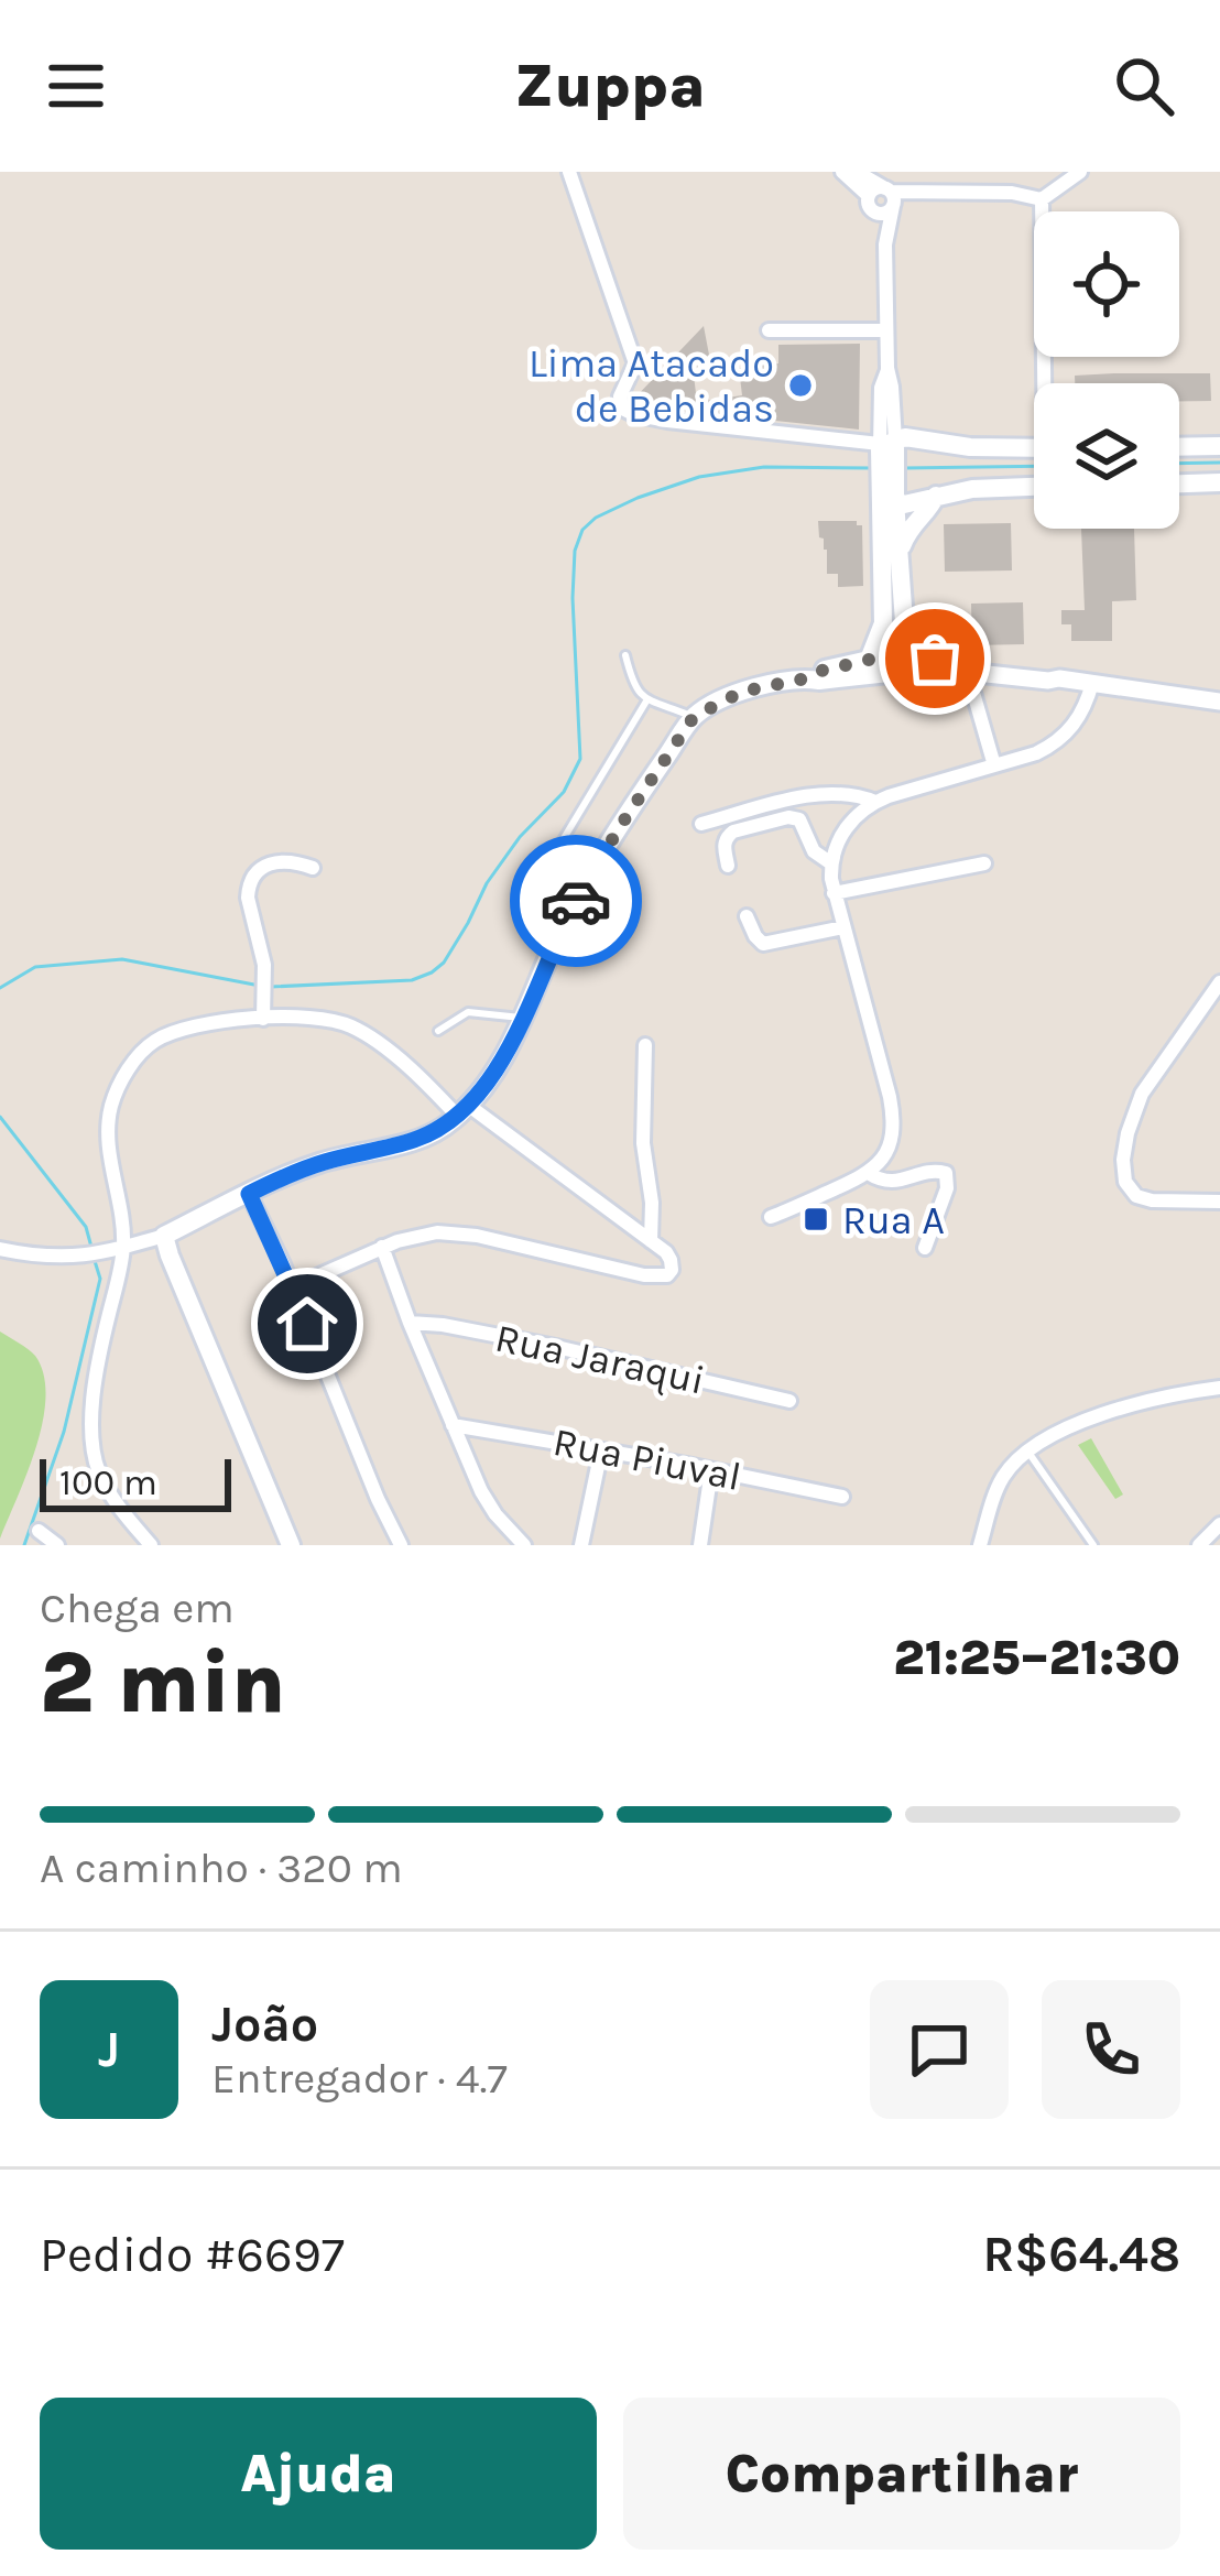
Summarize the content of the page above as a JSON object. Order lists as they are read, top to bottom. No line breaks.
{"streets":{"street":["Rua Jaraqui","Rua Piuval"]},"places":{"other":["Lima Atacado de Bebidas"],"transit":["Rua A"]},"scale_bar":"100 m","page":{"header":"Zuppa","scale":"100 m","heading":["2 min","Chega em","21:25–21:30"],"panel":["João","Entregador · 4.7","Pedido #6697","R$64.48"],"bar":"A caminho · 320 m","round":"J","buttons":["Ajuda","Compartilhar"]}}
